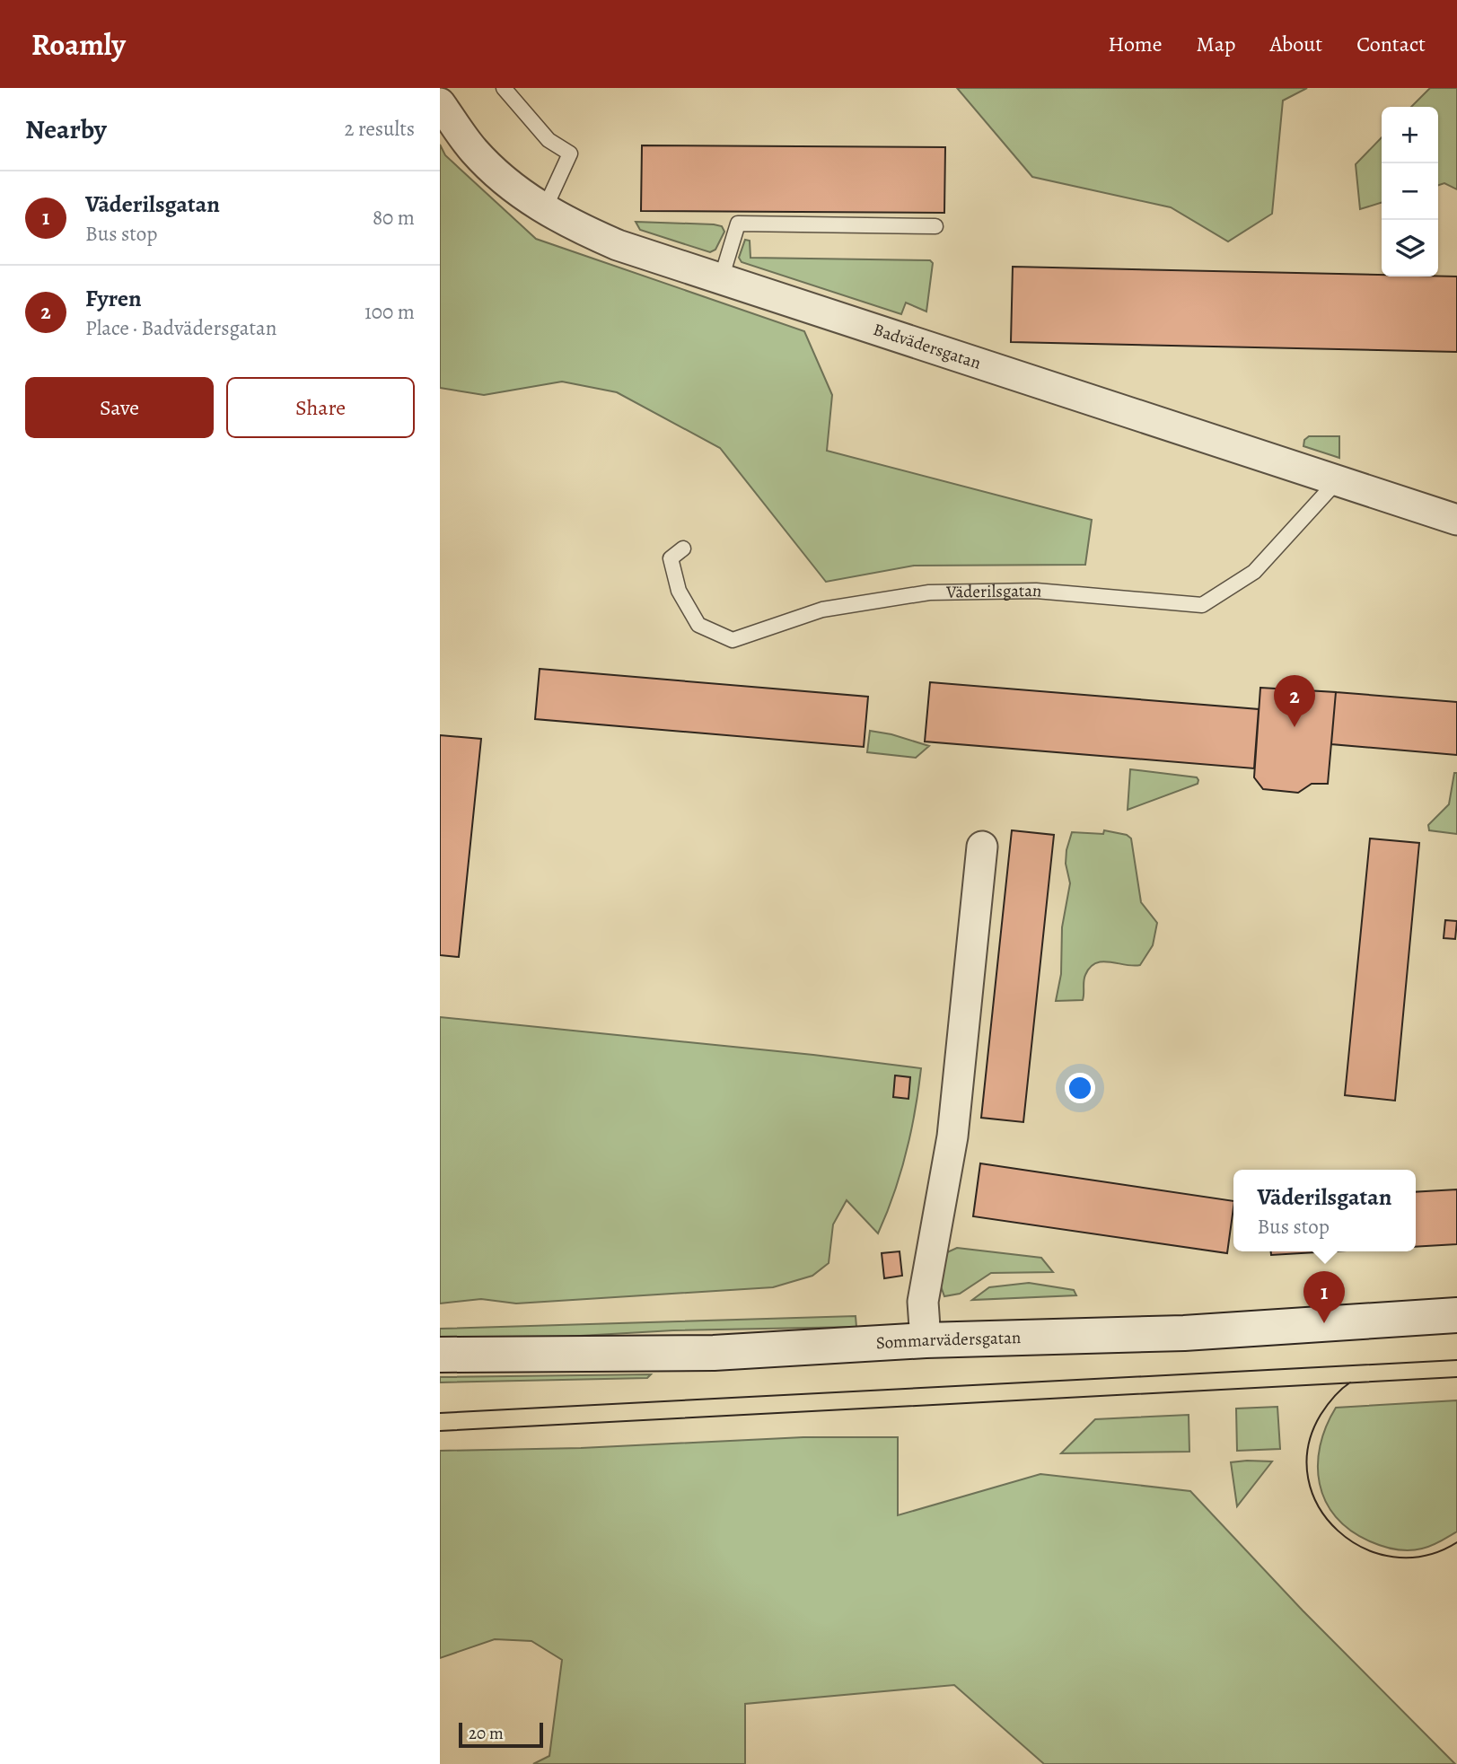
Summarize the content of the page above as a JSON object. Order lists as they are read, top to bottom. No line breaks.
{"streets":{"street":["Badvädersgatan","Sommarvädersgatan"],"lane":["Väderilsgatan"]},"crossings":[["Badvädersgatan","Väderilsgatan"]],"scale_bar":"20 m","page":{"header":"Roamly","nav":["Home","Map","About","Contact"],"heading":["Nearby","2 results"],"map_buttons":["+","−"],"list":[{"mark":"1","name":"Väderilsgatan","note":"Bus stop","value":"80 m"},{"mark":"2","name":"Fyren","note":"Place · Badvädersgatan","value":"100 m"}],"buttons":["Save","Share"],"pins":["2","1"],"popup":["Väderilsgatan","Bus stop"],"scale":"20 m"}}
